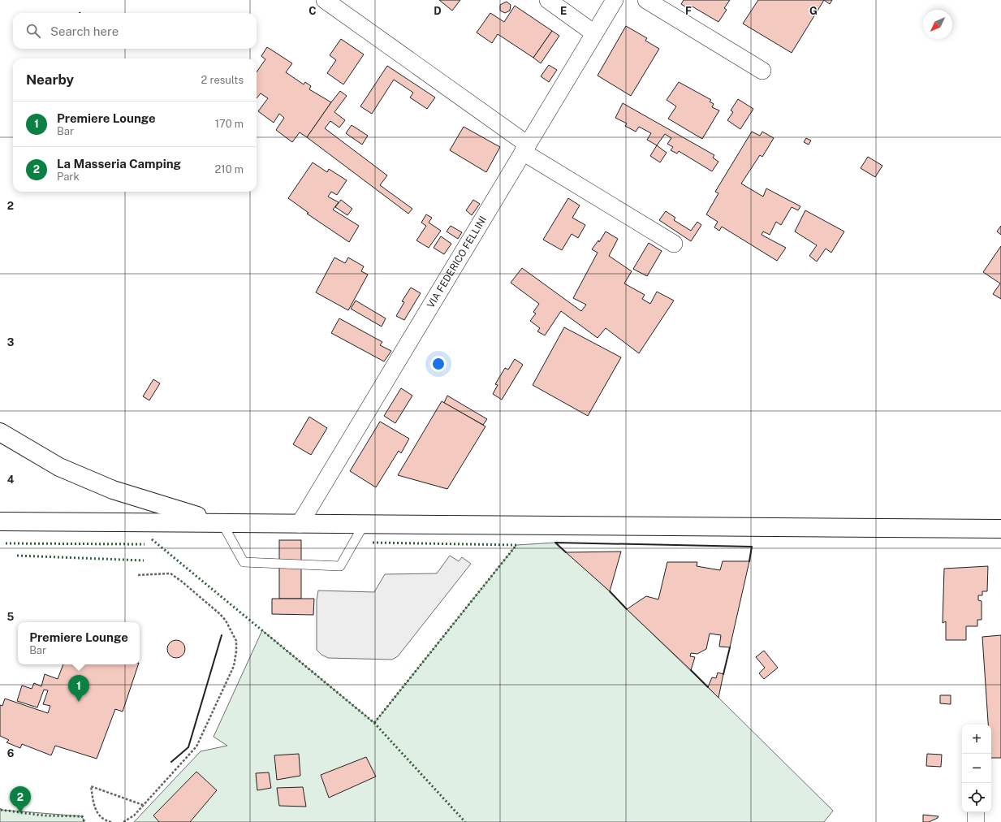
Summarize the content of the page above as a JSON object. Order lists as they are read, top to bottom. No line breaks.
{"streets":{"street":["VIA FEDERICO FELLINI"]},"north":"bottom left","page":{"search":"Search here","heading":["Nearby","2 results"],"list":[{"mark":"1","name":"Premiere Lounge","note":"Bar","value":"170 m"},{"mark":"2","name":"La Masseria Camping","note":"Park","value":"210 m"}],"popup":["Premiere Lounge","Bar"],"pins":["1","2"],"map_buttons":["+","−"]},"grid":{"columns":["C","D","E","F","G"],"rows":["2","3","4","5","6"]}}
